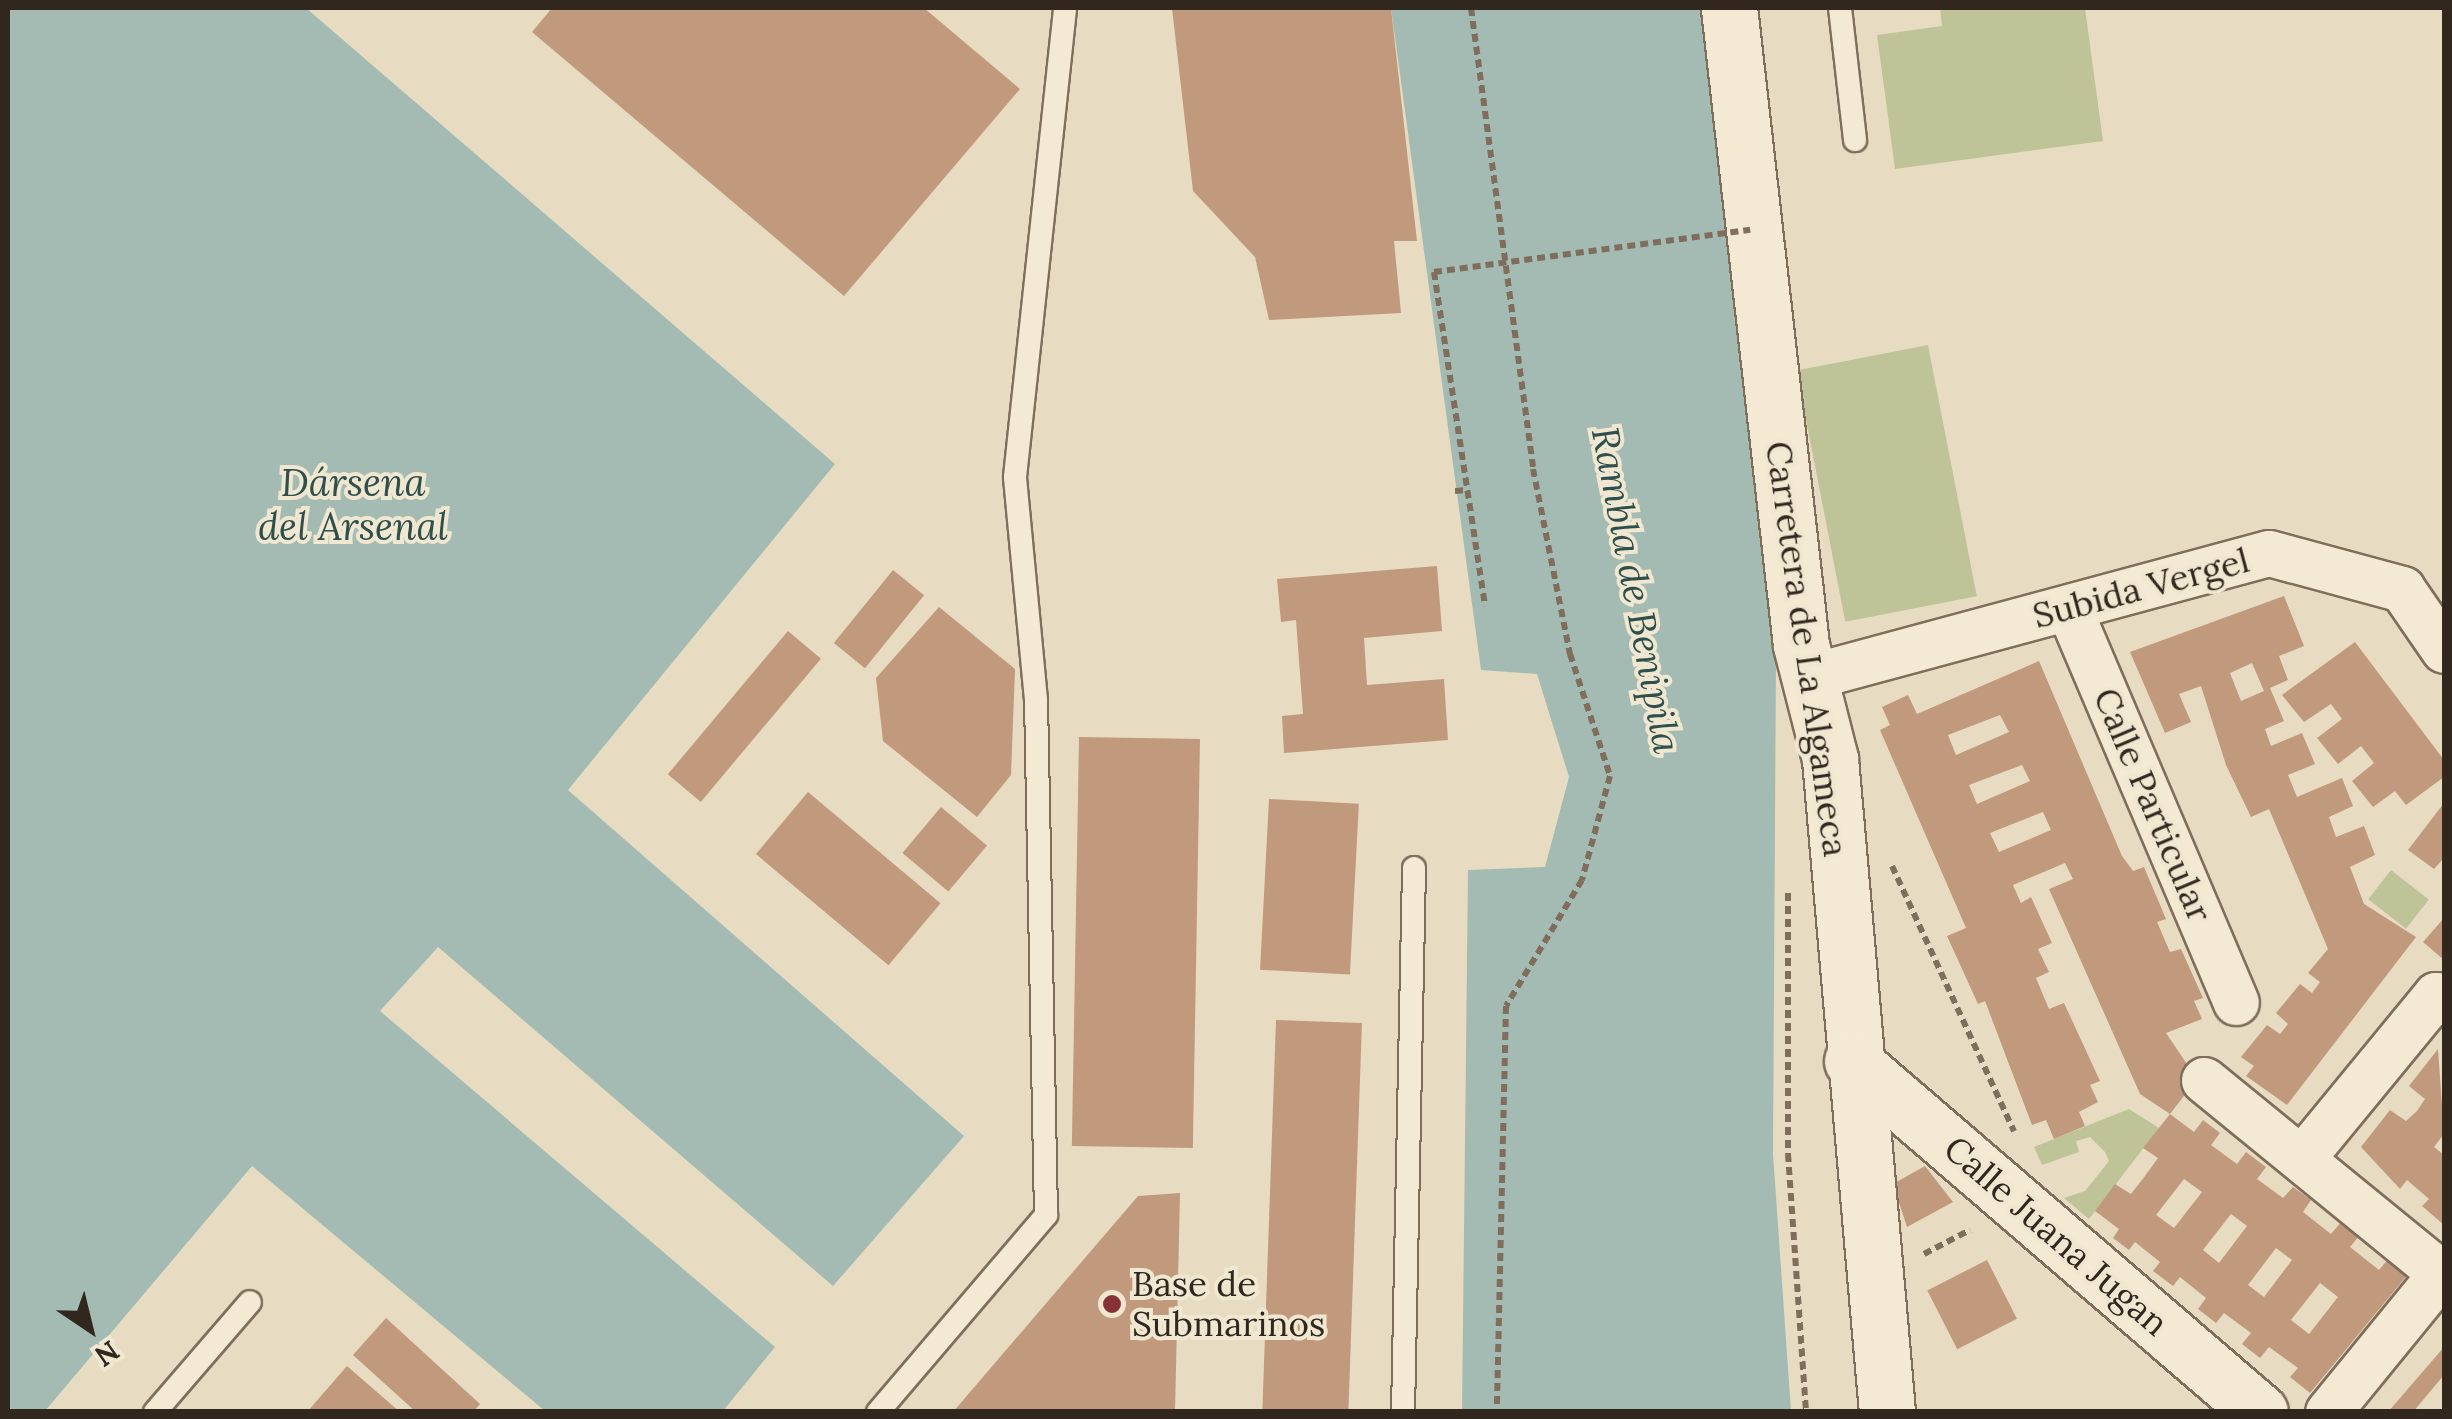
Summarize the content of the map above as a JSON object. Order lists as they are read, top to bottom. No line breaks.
{"streets":{"street":["Subida Vergel","Carretera de La Algameca","Calle Particular","Calle Juana Jugan"]},"crossings":[["Subida Vergel","Carretera de La Algameca"],["Subida Vergel","Calle Particular"],["Carretera de La Algameca","Calle Juana Jugan"]],"water":["Dársena del Arsenal","Rambla de Benipila"],"places":["Base de Submarinos"],"north":"bottom right"}
